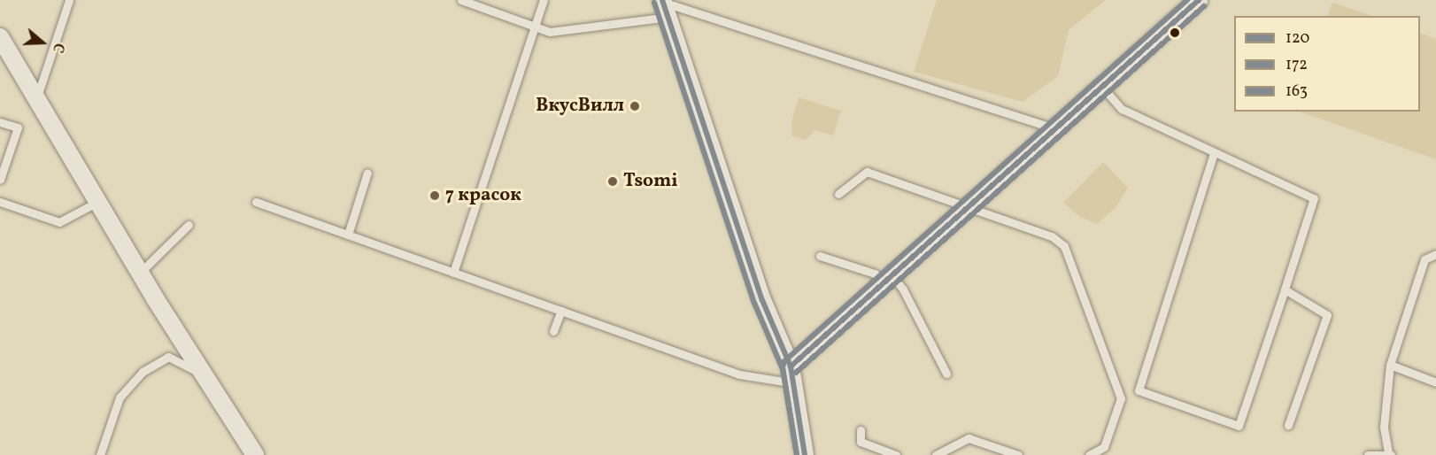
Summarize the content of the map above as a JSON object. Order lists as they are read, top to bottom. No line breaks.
{"places":["ВкусВилл","Tsomi","7 красок"],"lines":["transit line 120","transit line 163","transit line 172"],"legend":["120","172","163"],"north":"right"}
